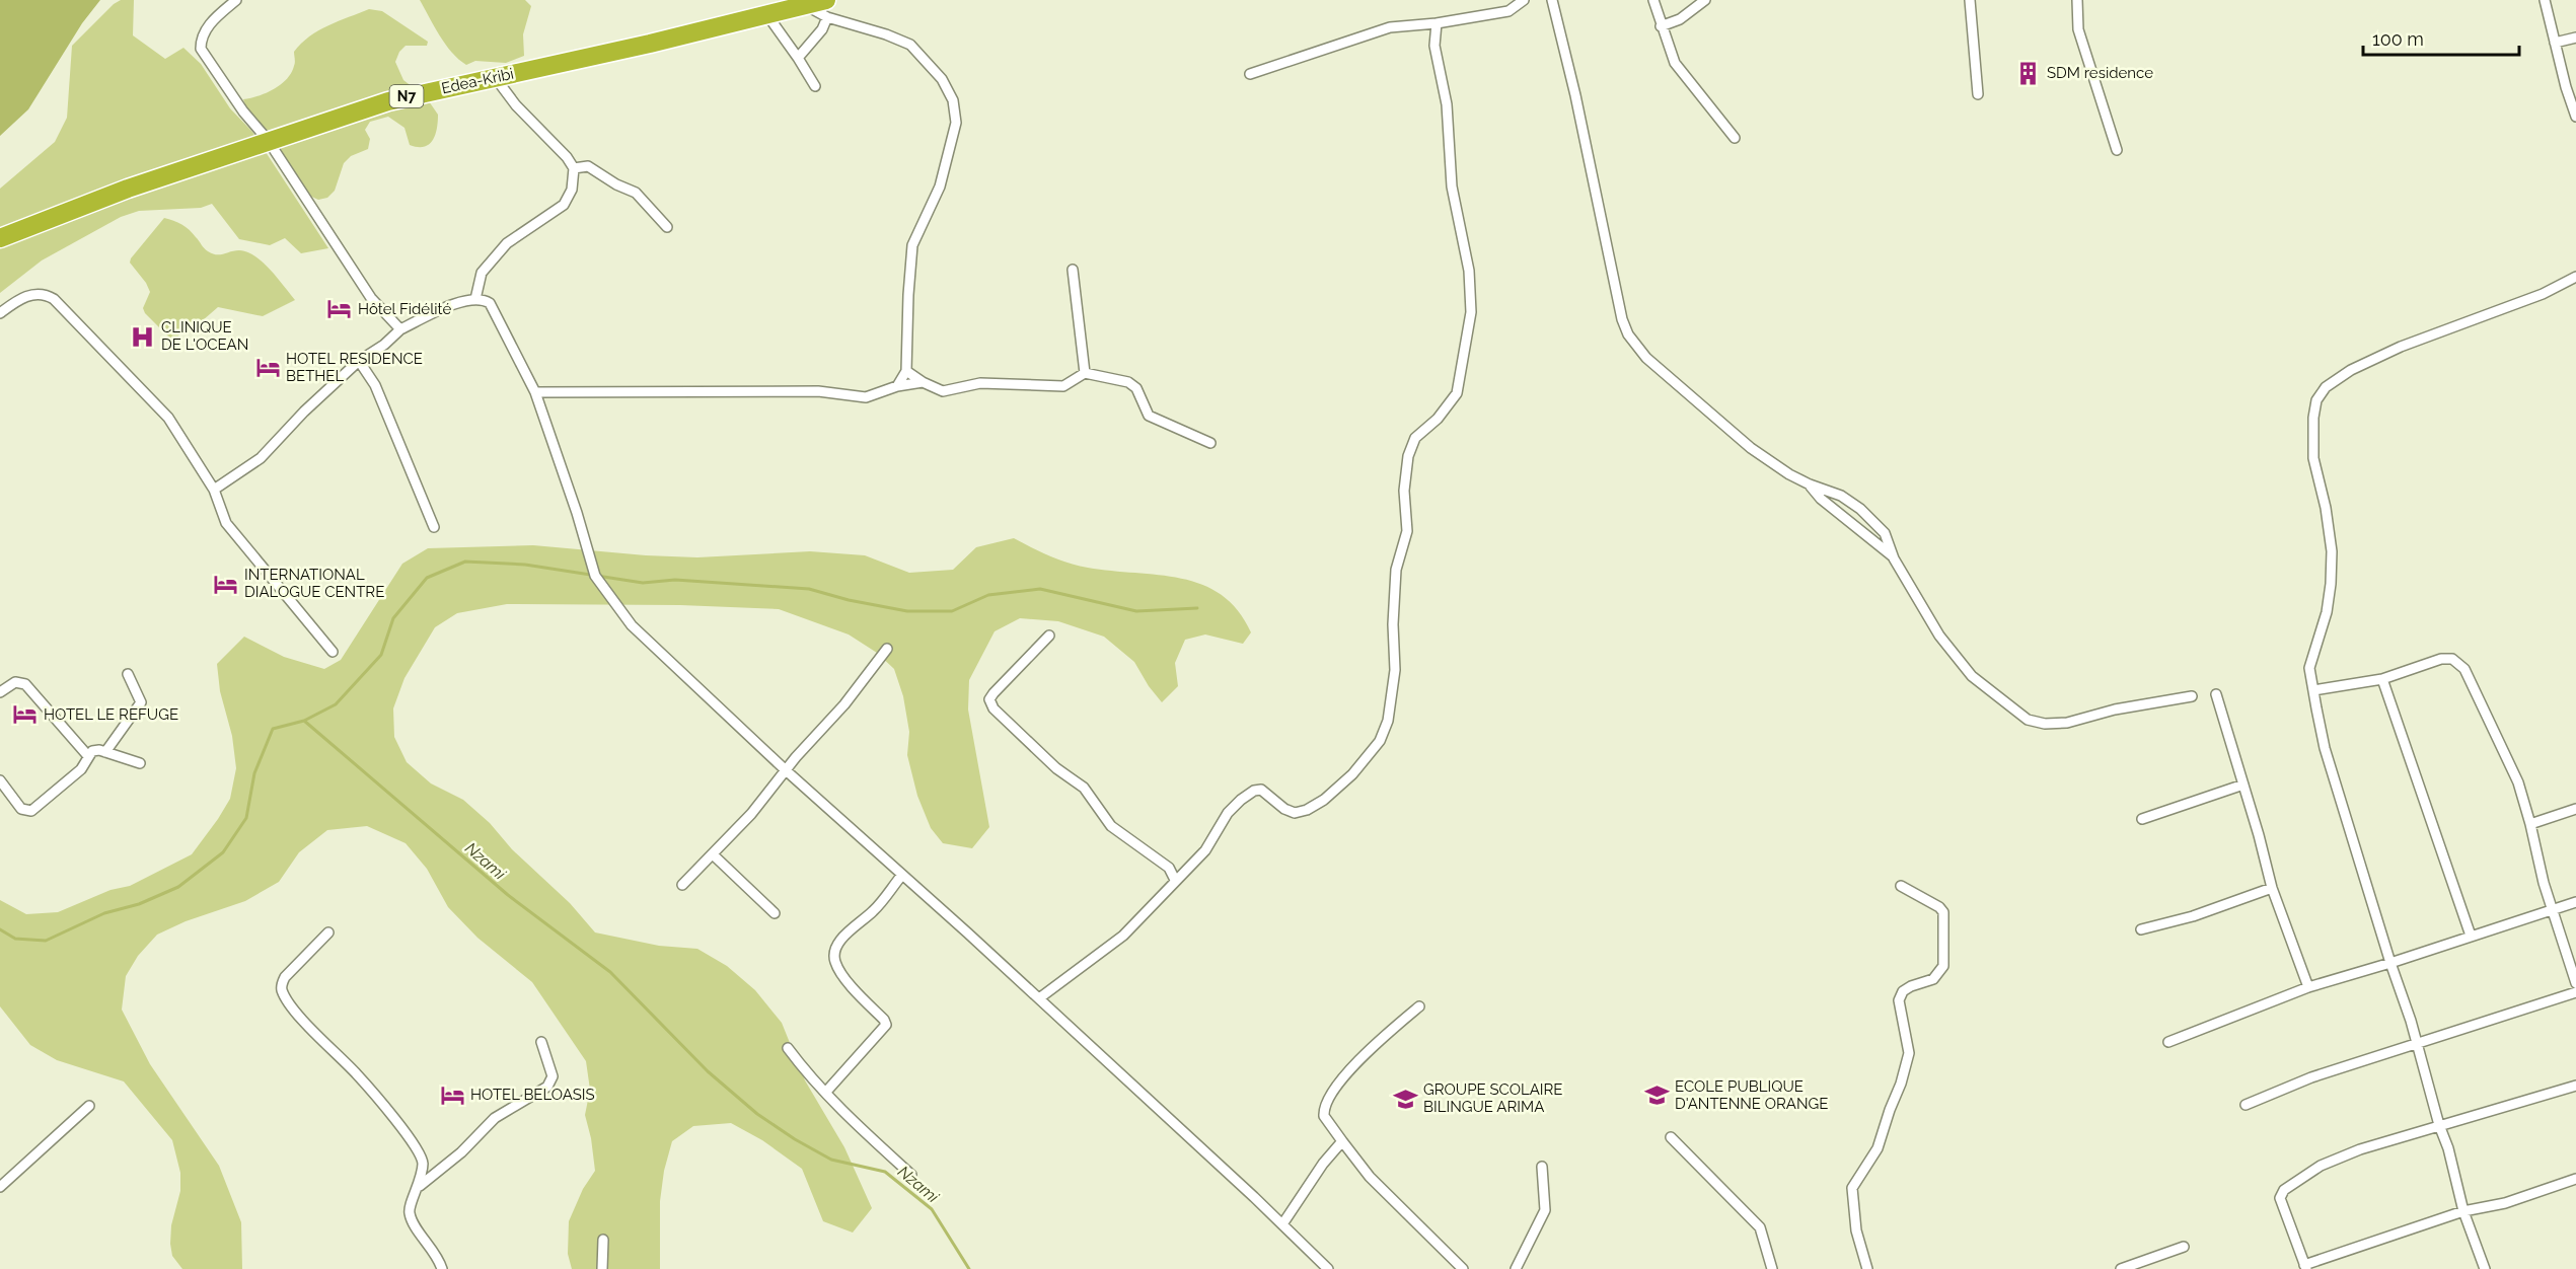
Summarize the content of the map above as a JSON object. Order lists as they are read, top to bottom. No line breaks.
{"streets":{"highway":["Edea-Kribi","N7"]},"water":["Nzami"],"places":{"building":["SDM residence"],"hotel":["Hôtel Fidélité","HOTEL RESIDENCE BETHEL","INTERNATIONAL DIALOGUE CENTRE","HOTEL LE REFUGE","HOTEL BELOASIS"],"hospital":["CLINIQUE DE L'OCEAN"],"school or university":["ECOLE PUBLIQUE D'ANTENNE ORANGE","GROUPE SCOLAIRE BILINGUE ARIMA"]},"scale_bar":"100 m"}
